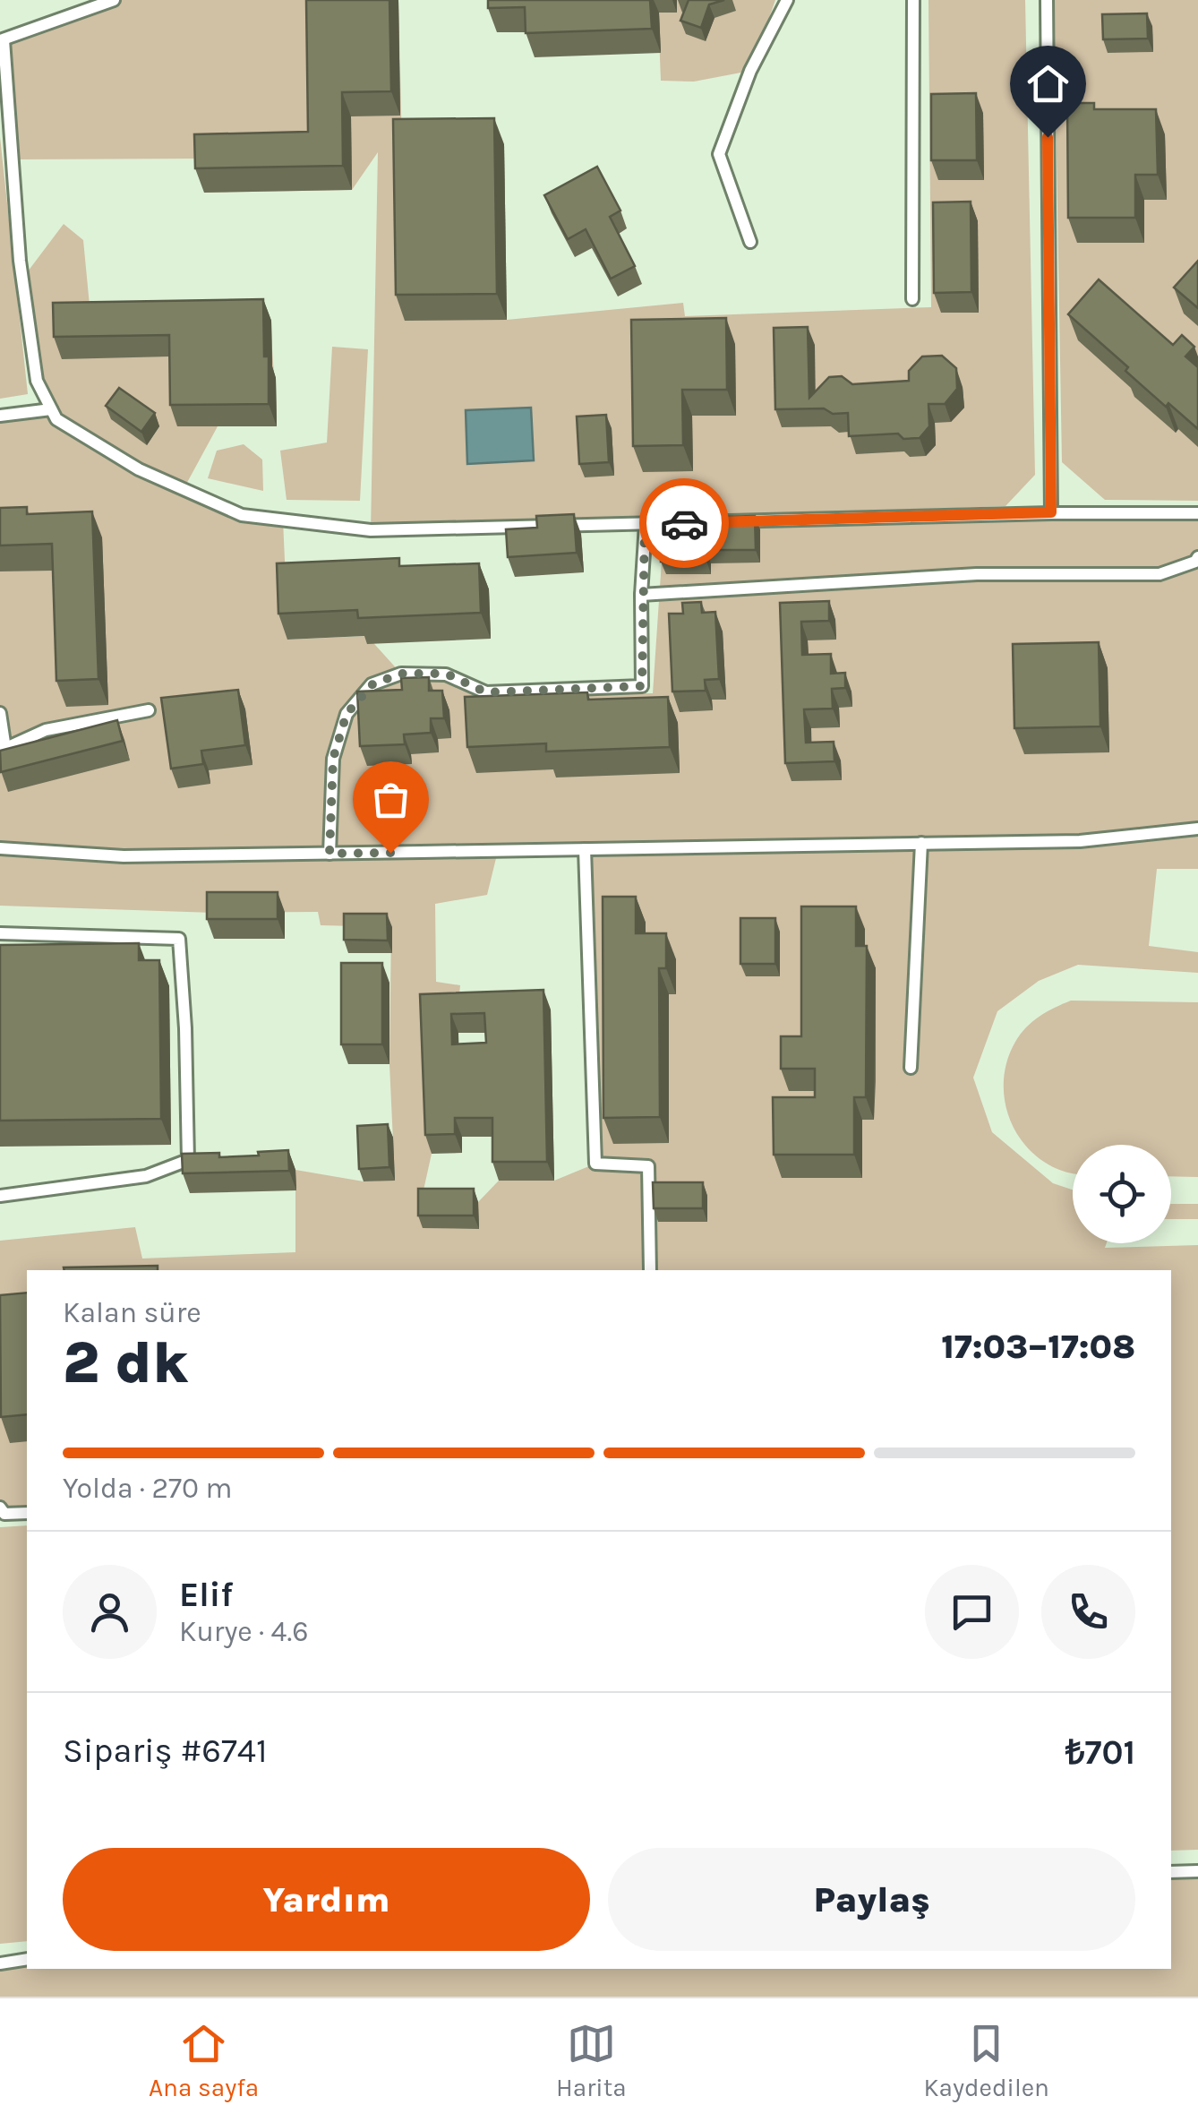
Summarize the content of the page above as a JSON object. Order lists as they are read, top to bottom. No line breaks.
{"page":{"heading":["2 dk","Kalan süre","17:03–17:08"],"panel":["Elif","Kurye · 4.6","Sipariş #6741","₺701"],"bar":"Yolda · 270 m","buttons":["Yardım","Paylaş"],"tabs":["Ana sayfa","Harita","Kaydedilen"]}}
